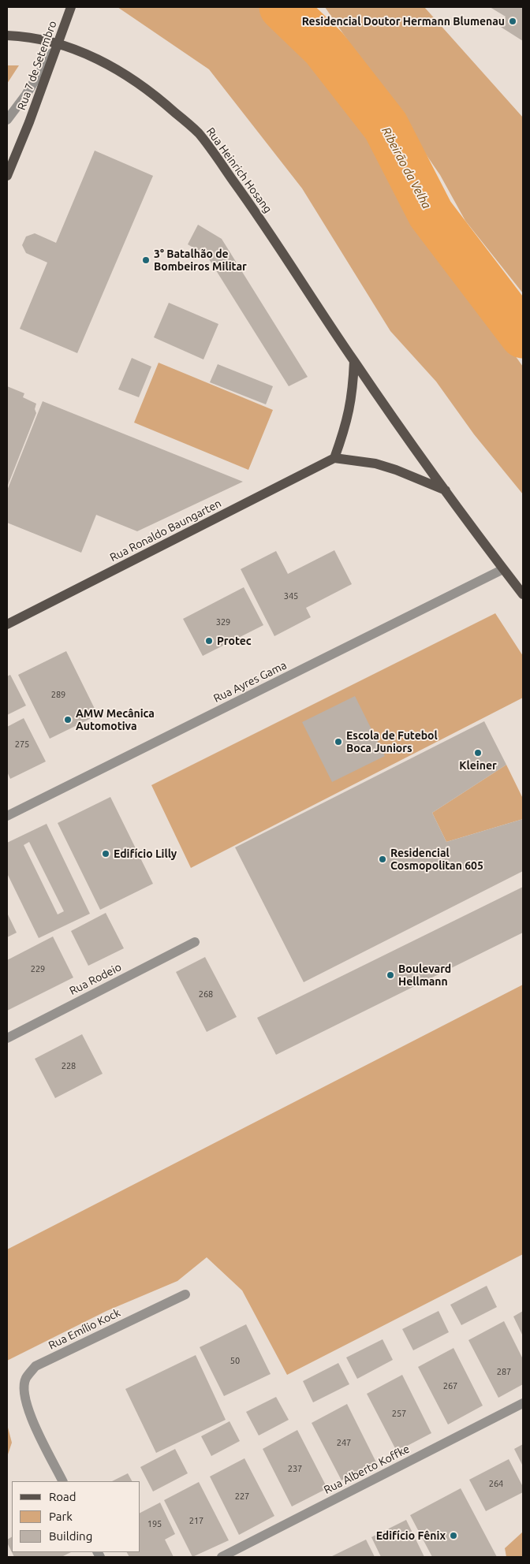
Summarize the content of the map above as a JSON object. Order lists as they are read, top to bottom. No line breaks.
{"streets":{"main road":["Rua 7 de Setembro","Rua Heinrich Hosang","Rua Ronaldo Baungarten"],"street":["Rua Ayres Gama","Rua Rodeio","Rua Emílio Kock","Rua Alberto Koffke"]},"crossings":[["Rua 7 de Setembro","Rua Heinrich Hosang"],["Rua Heinrich Hosang","Rua Ayres Gama"]],"water":["Ribeirão da Velha"],"places":["Residencial Doutor Hermann Blumenau","3° Batalhão de Bombeiros Militar","Protec","AMW Mecânica Automotiva","Escola de Futebol Boca Juniors","Kleiner","Edifício Lilly","Residencial Cosmopolitan 605","Boulevard Hellmann","Edifício Fênix"],"house_numbers":["345","329","289","275","229","268","228","50","287","267","257","247","237","264","227","217","195"],"legend":["Road","Park","Building"]}
